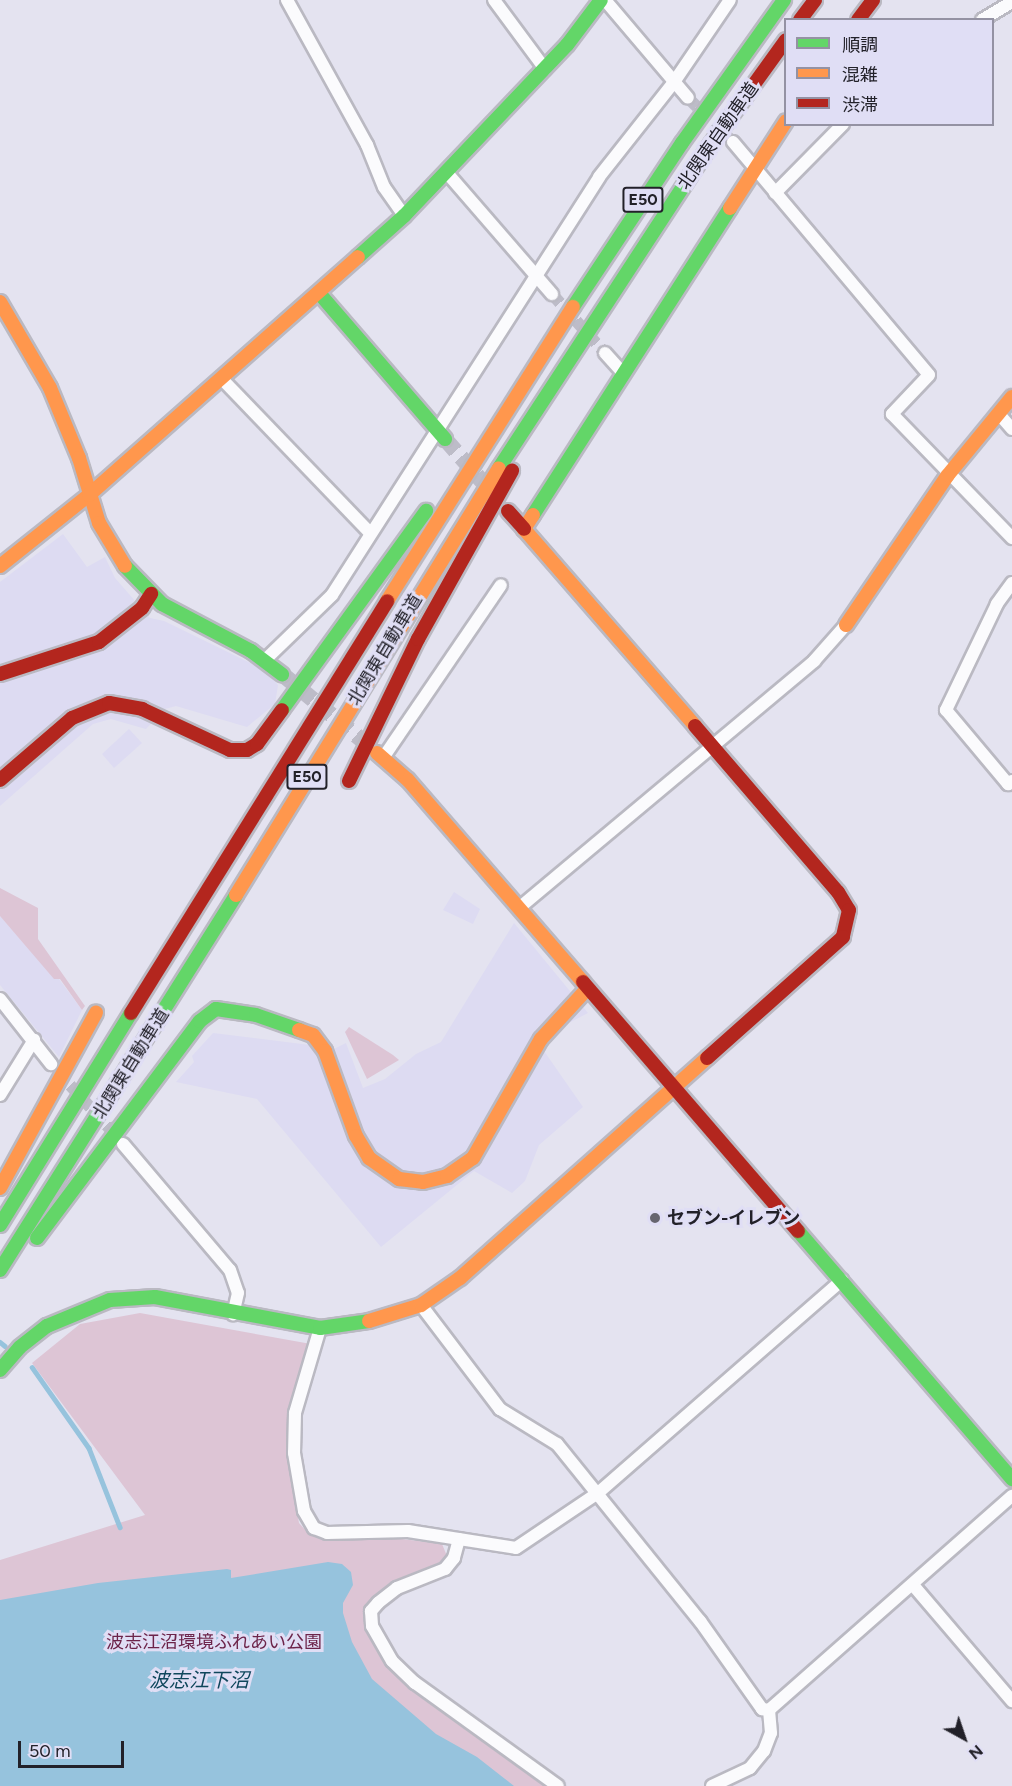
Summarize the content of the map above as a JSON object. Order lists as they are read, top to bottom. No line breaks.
{"streets":{"main road":["北関東自動車道","E50"]},"water":["波志江下沼"],"parks":["波志江沼環境ふれあい公園"],"places":["セブン-イレブン"],"legend":["順調","混雑","渋滞"],"scale_bar":"50 m","north":"bottom right"}
